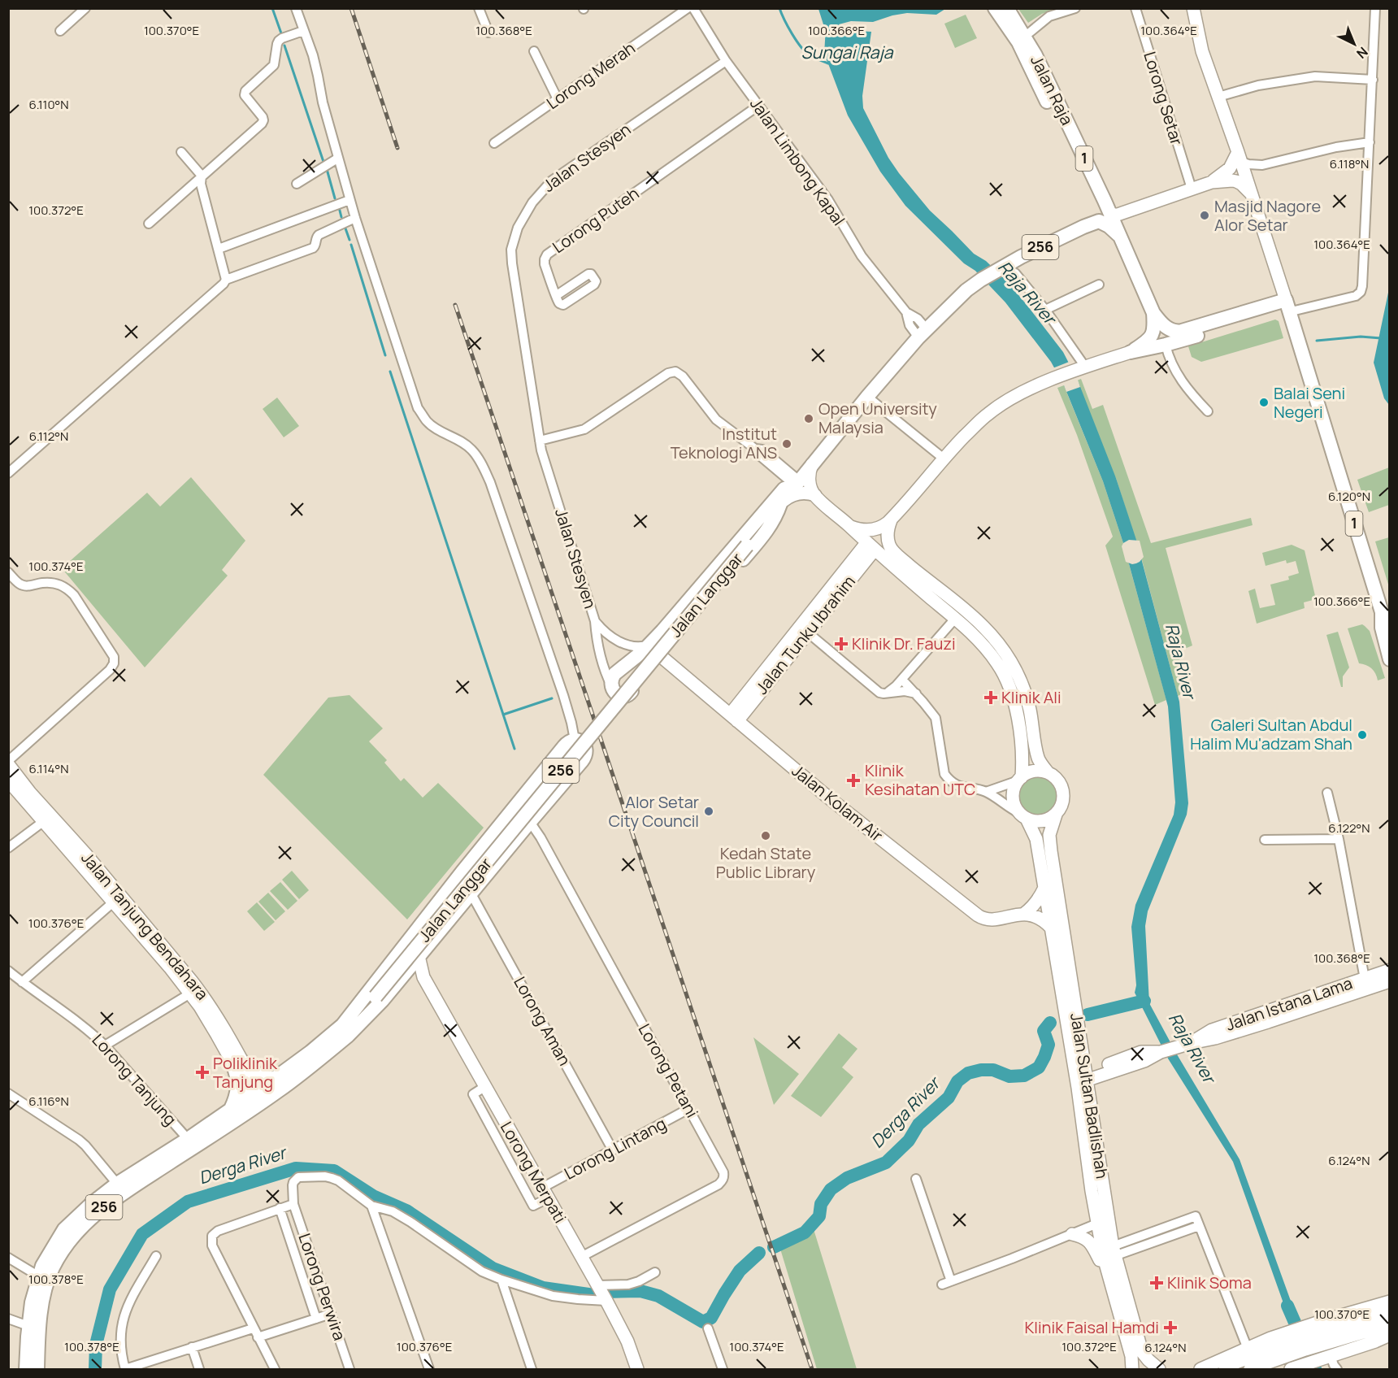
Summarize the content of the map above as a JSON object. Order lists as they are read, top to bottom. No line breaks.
{"streets":{"main road":["Jalan Raja","1","256","Jalan Langgar","Jalan Tunku Ibrahim","Jalan Kolam Air","Jalan Tanjung Bendahara","Jalan Istana Lama","Jalan Sultan Badlishah","Lorong Merpati"],"street":["Lorong Merah","Lorong Setar","Jalan Stesyen","Jalan Limbong Kapal","Lorong Puteh","Lorong Aman","Lorong Petani","Lorong Tanjung","Lorong Lintang","Lorong Perwira"]},"crossings":[["Jalan Raja","1"],["Jalan Raja","Jalan Langgar"],["Jalan Stesyen","Jalan Limbong Kapal"],["1","Jalan Langgar"],["Jalan Limbong Kapal","Lorong Puteh"],["Jalan Limbong Kapal","Jalan Langgar"],["Jalan Langgar","Jalan Tanjung Bendahara"],["Jalan Langgar","Lorong Tanjung"],["Jalan Tunku Ibrahim","Jalan Kolam Air"],["Jalan Istana Lama","Jalan Sultan Badlishah"],["Lorong Aman","Lorong Lintang"],["Lorong Petani","Lorong Lintang"],["Lorong Petani","Lorong Merpati"],["Lorong Lintang","Lorong Merpati"]],"water":["Sungai Raja","Raja River","Derga River"],"places":{"other":["Masjid Nagore Alor Setar","Balai Seni Negeri","Open University Malaysia","Institut Teknologi ANS","Galeri Sultan Abdul Halim Mu'adzam Shah","Alor Setar City Council","Kedah State Public Library"],"health":["Klinik Dr. Fauzi","Klinik Ali","Klinik Kesihatan UTC","Poliklinik Tanjung","Klinik Soma","Klinik Faisal Hamdi"]},"north":"bottom right","coordinates":["100.370°E","100.368°E","100.364°E","100.366°E","6.110°N","6.118°N","100.372°E","6.112°N","6.120°N","100.374°E","6.114°N","6.122°N","100.376°E","6.116°N","6.124°N","100.378°E"]}
